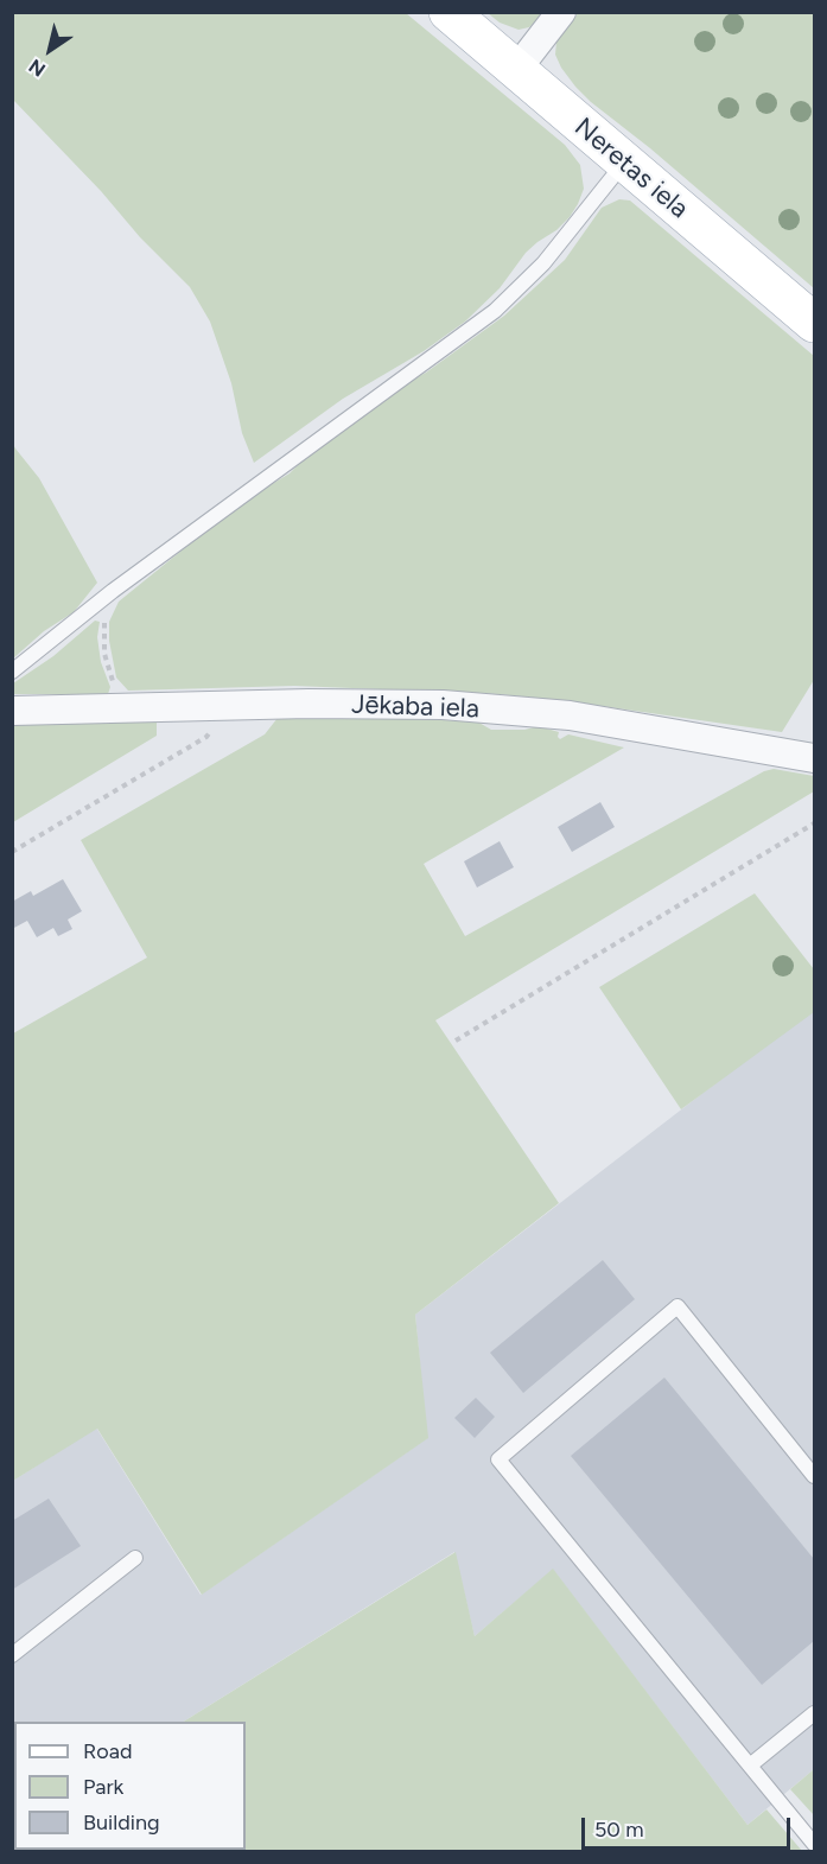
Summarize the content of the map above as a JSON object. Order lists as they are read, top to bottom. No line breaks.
{"streets":{"main road":["Neretas iela"],"street":["Jēkaba iela"]},"legend":["Road","Park","Building"],"scale_bar":"50 m","north":"bottom left"}
